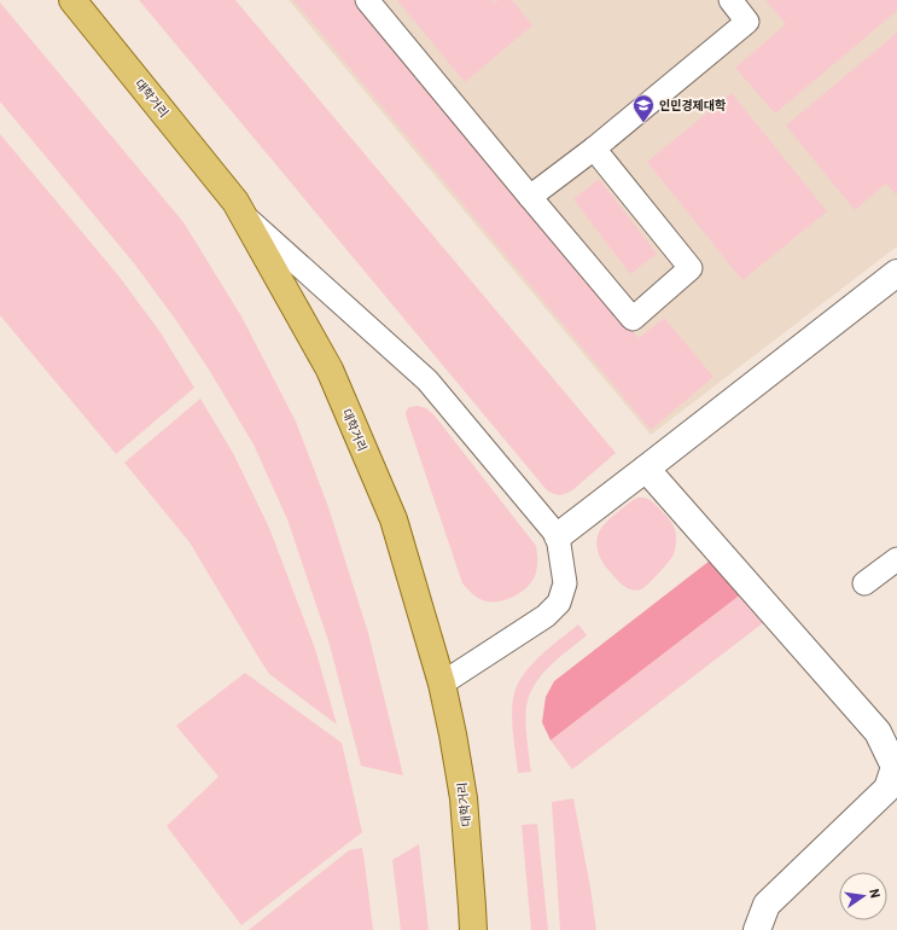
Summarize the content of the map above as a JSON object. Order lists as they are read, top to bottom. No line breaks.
{"streets":{"main road":["대학거리"]},"places":{"school or university":["인민경제대학"]},"north":"right"}
